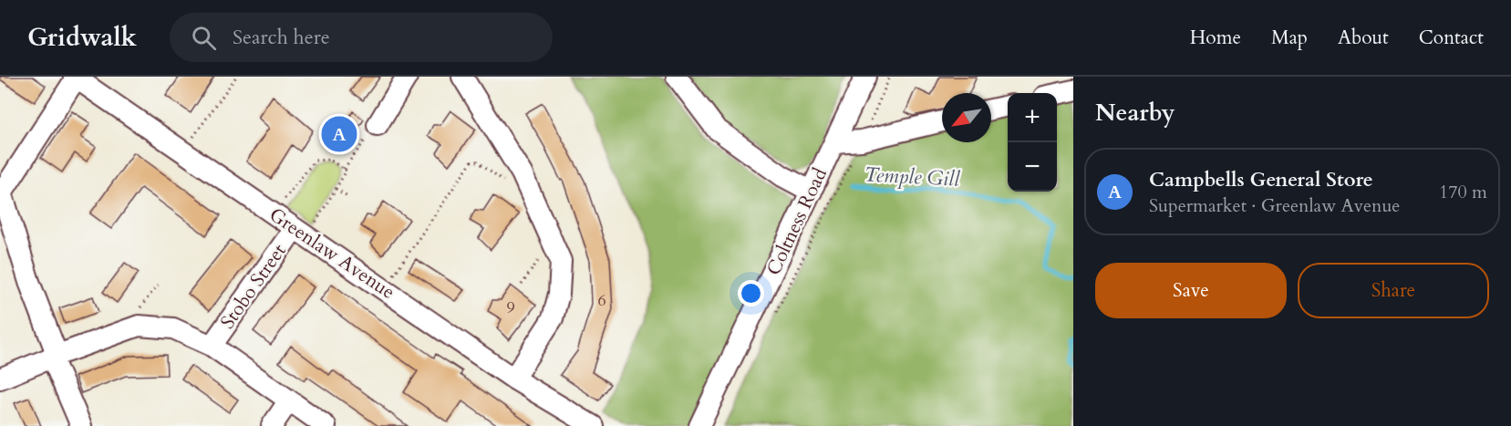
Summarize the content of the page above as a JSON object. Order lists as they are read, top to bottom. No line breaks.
{"streets":{"street":["Coltness Road","Greenlaw Avenue","Stobo Street"]},"crossings":[["Greenlaw Avenue","Stobo Street"]],"water":["Temple Gill"],"house_numbers":["6","9"],"north":"bottom left","page":{"header":"Gridwalk","search":"Search here","nav":["Home","Map","About","Contact"],"heading":"Nearby","map_buttons":["+","−"],"pins":"A","list":[{"mark":"A","name":"Campbells General Store","note":"Supermarket · Greenlaw Avenue","value":"170 m"}],"buttons":["Save","Share"]}}
